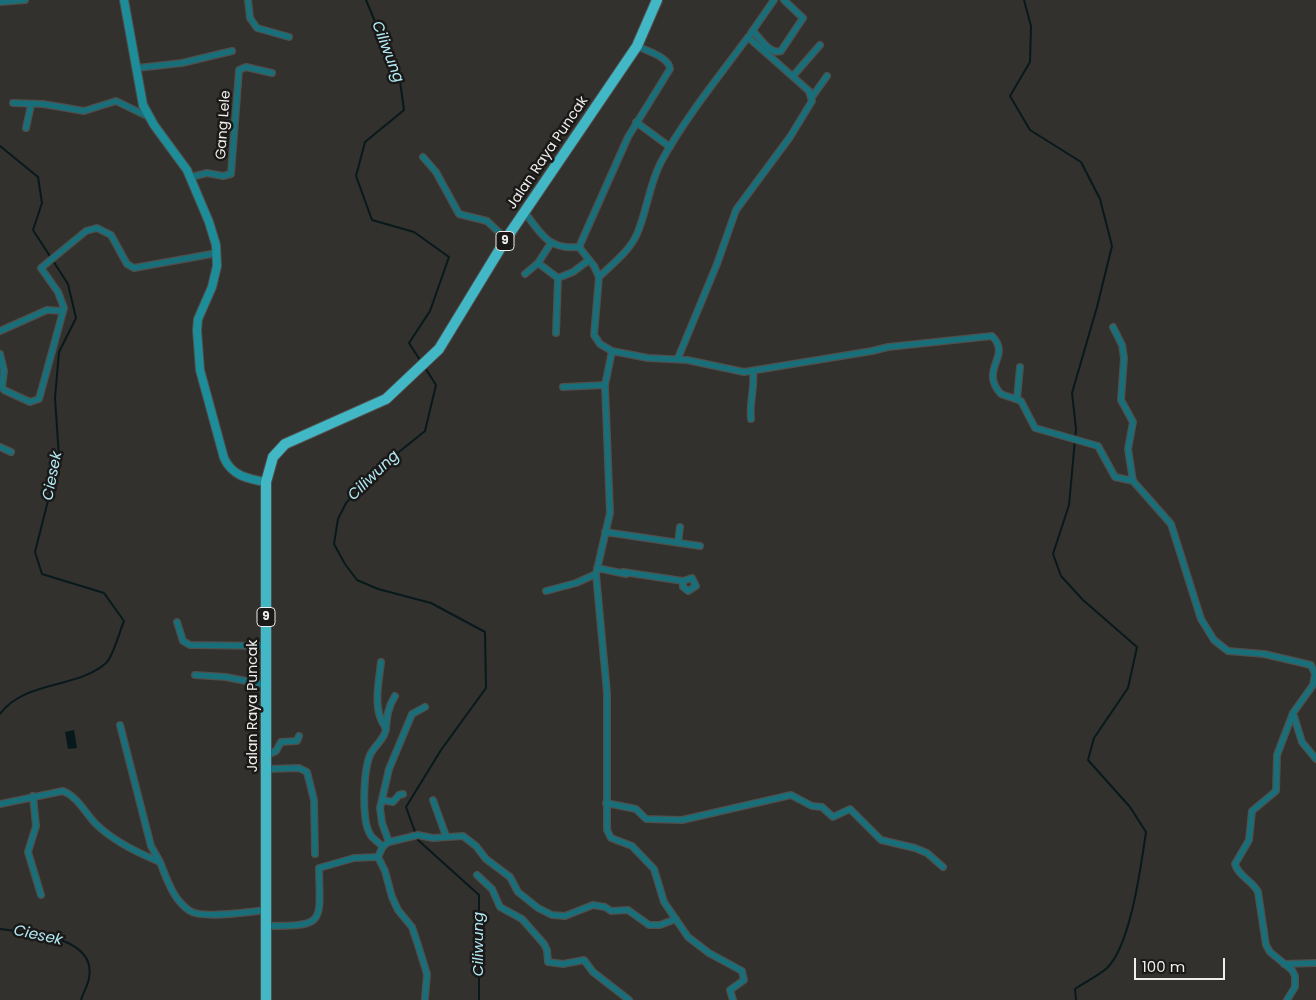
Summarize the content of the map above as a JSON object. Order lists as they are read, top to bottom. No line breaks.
{"streets":{"highway":["Jalan Raya Puncak","9"],"street":["Gang Lele"]},"water":["Ciliwung","Ciesek"],"scale_bar":"100 m"}
